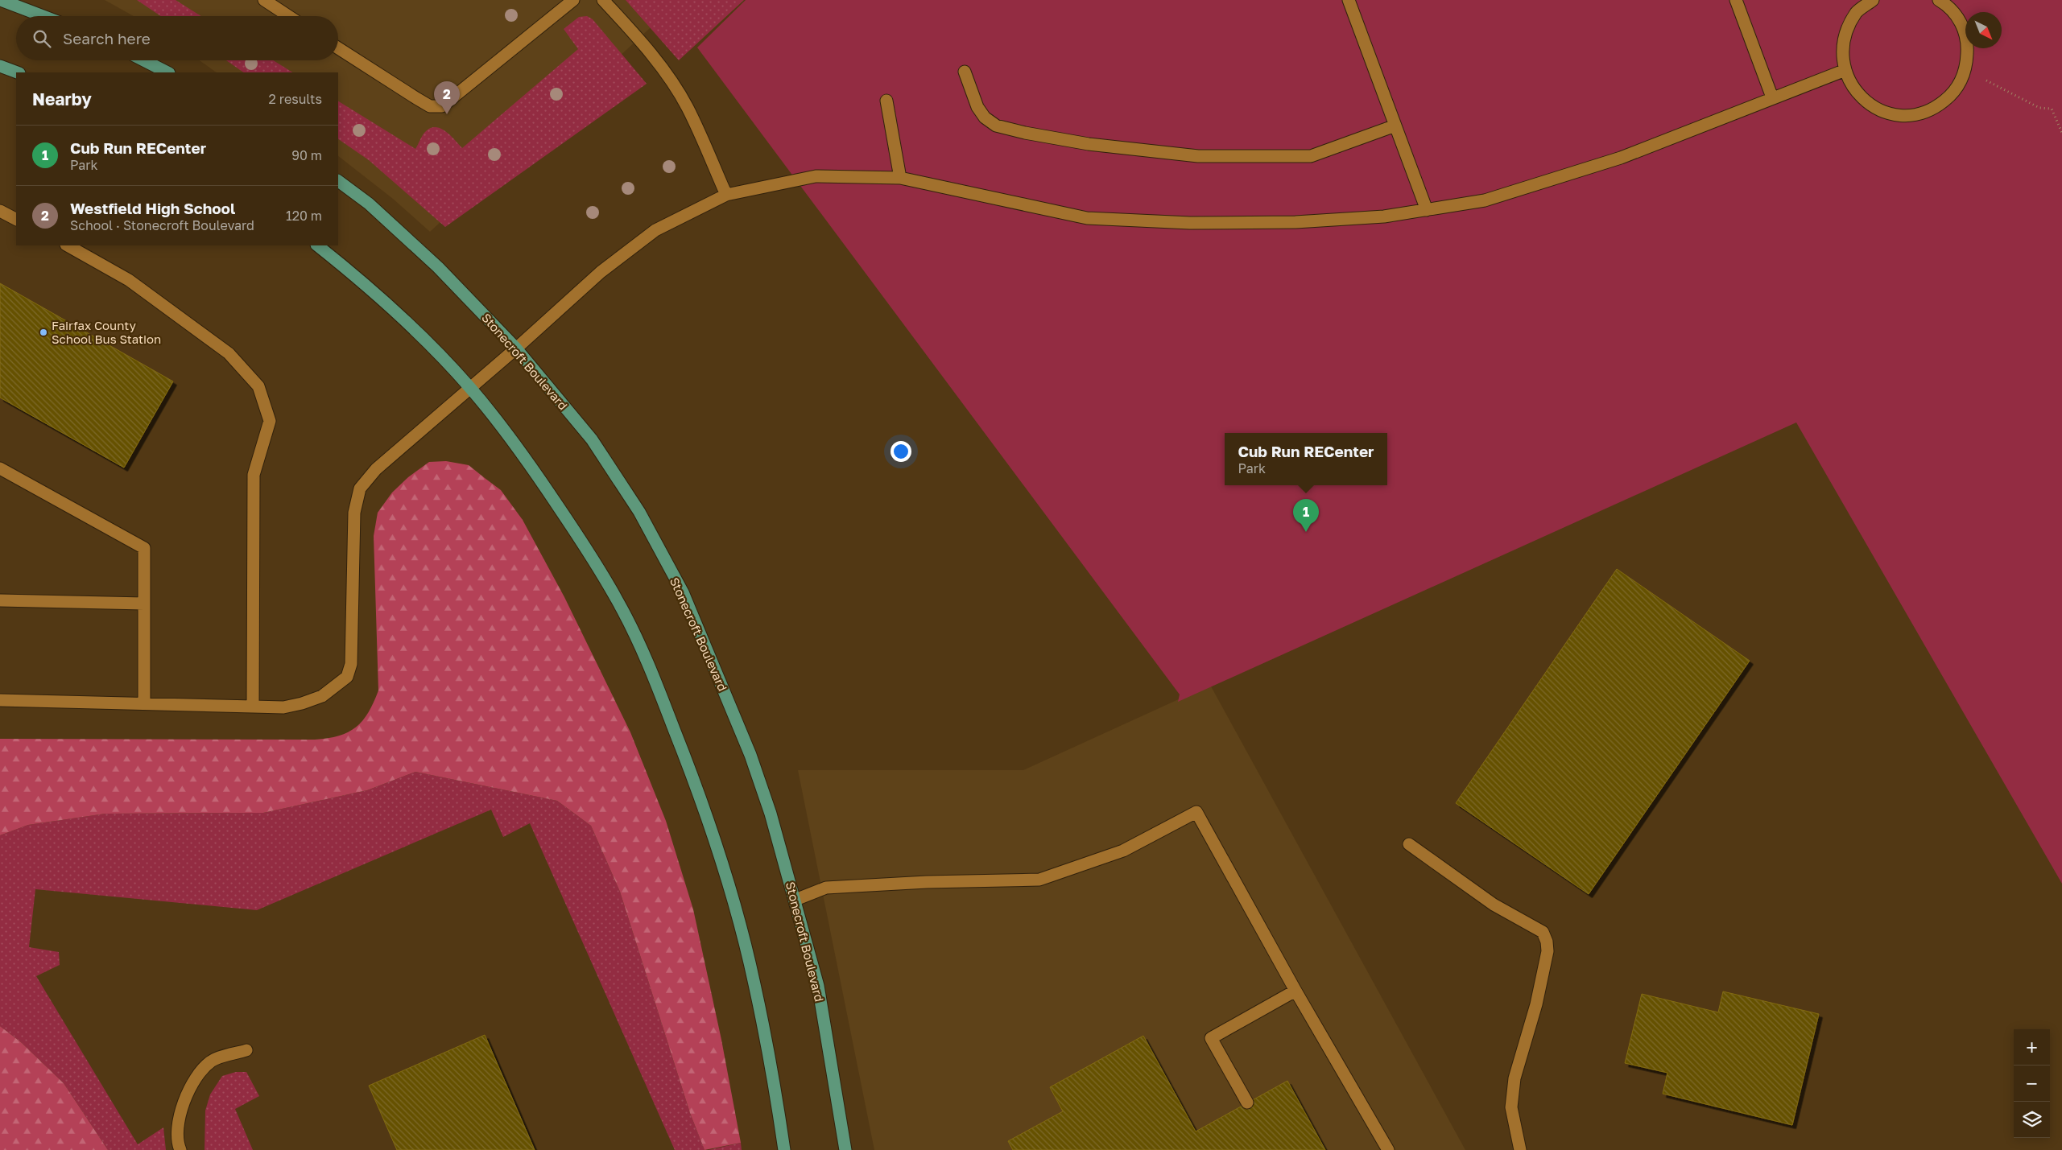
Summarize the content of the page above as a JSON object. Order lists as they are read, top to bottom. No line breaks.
{"streets":{"main road":["Stonecroft Boulevard"]},"places":["Fairfax County School Bus Station"],"north":"bottom right","page":{"search":"Search here","heading":["Nearby","2 results"],"pins":["2","1"],"list":[{"mark":"1","name":"Cub Run RECenter","note":"Park","value":"90 m"},{"mark":"2","name":"Westfield High School","note":"School · Stonecroft Boulevard","value":"120 m"}],"popup":["Cub Run RECenter","Park"],"map_buttons":["+","−"]}}
